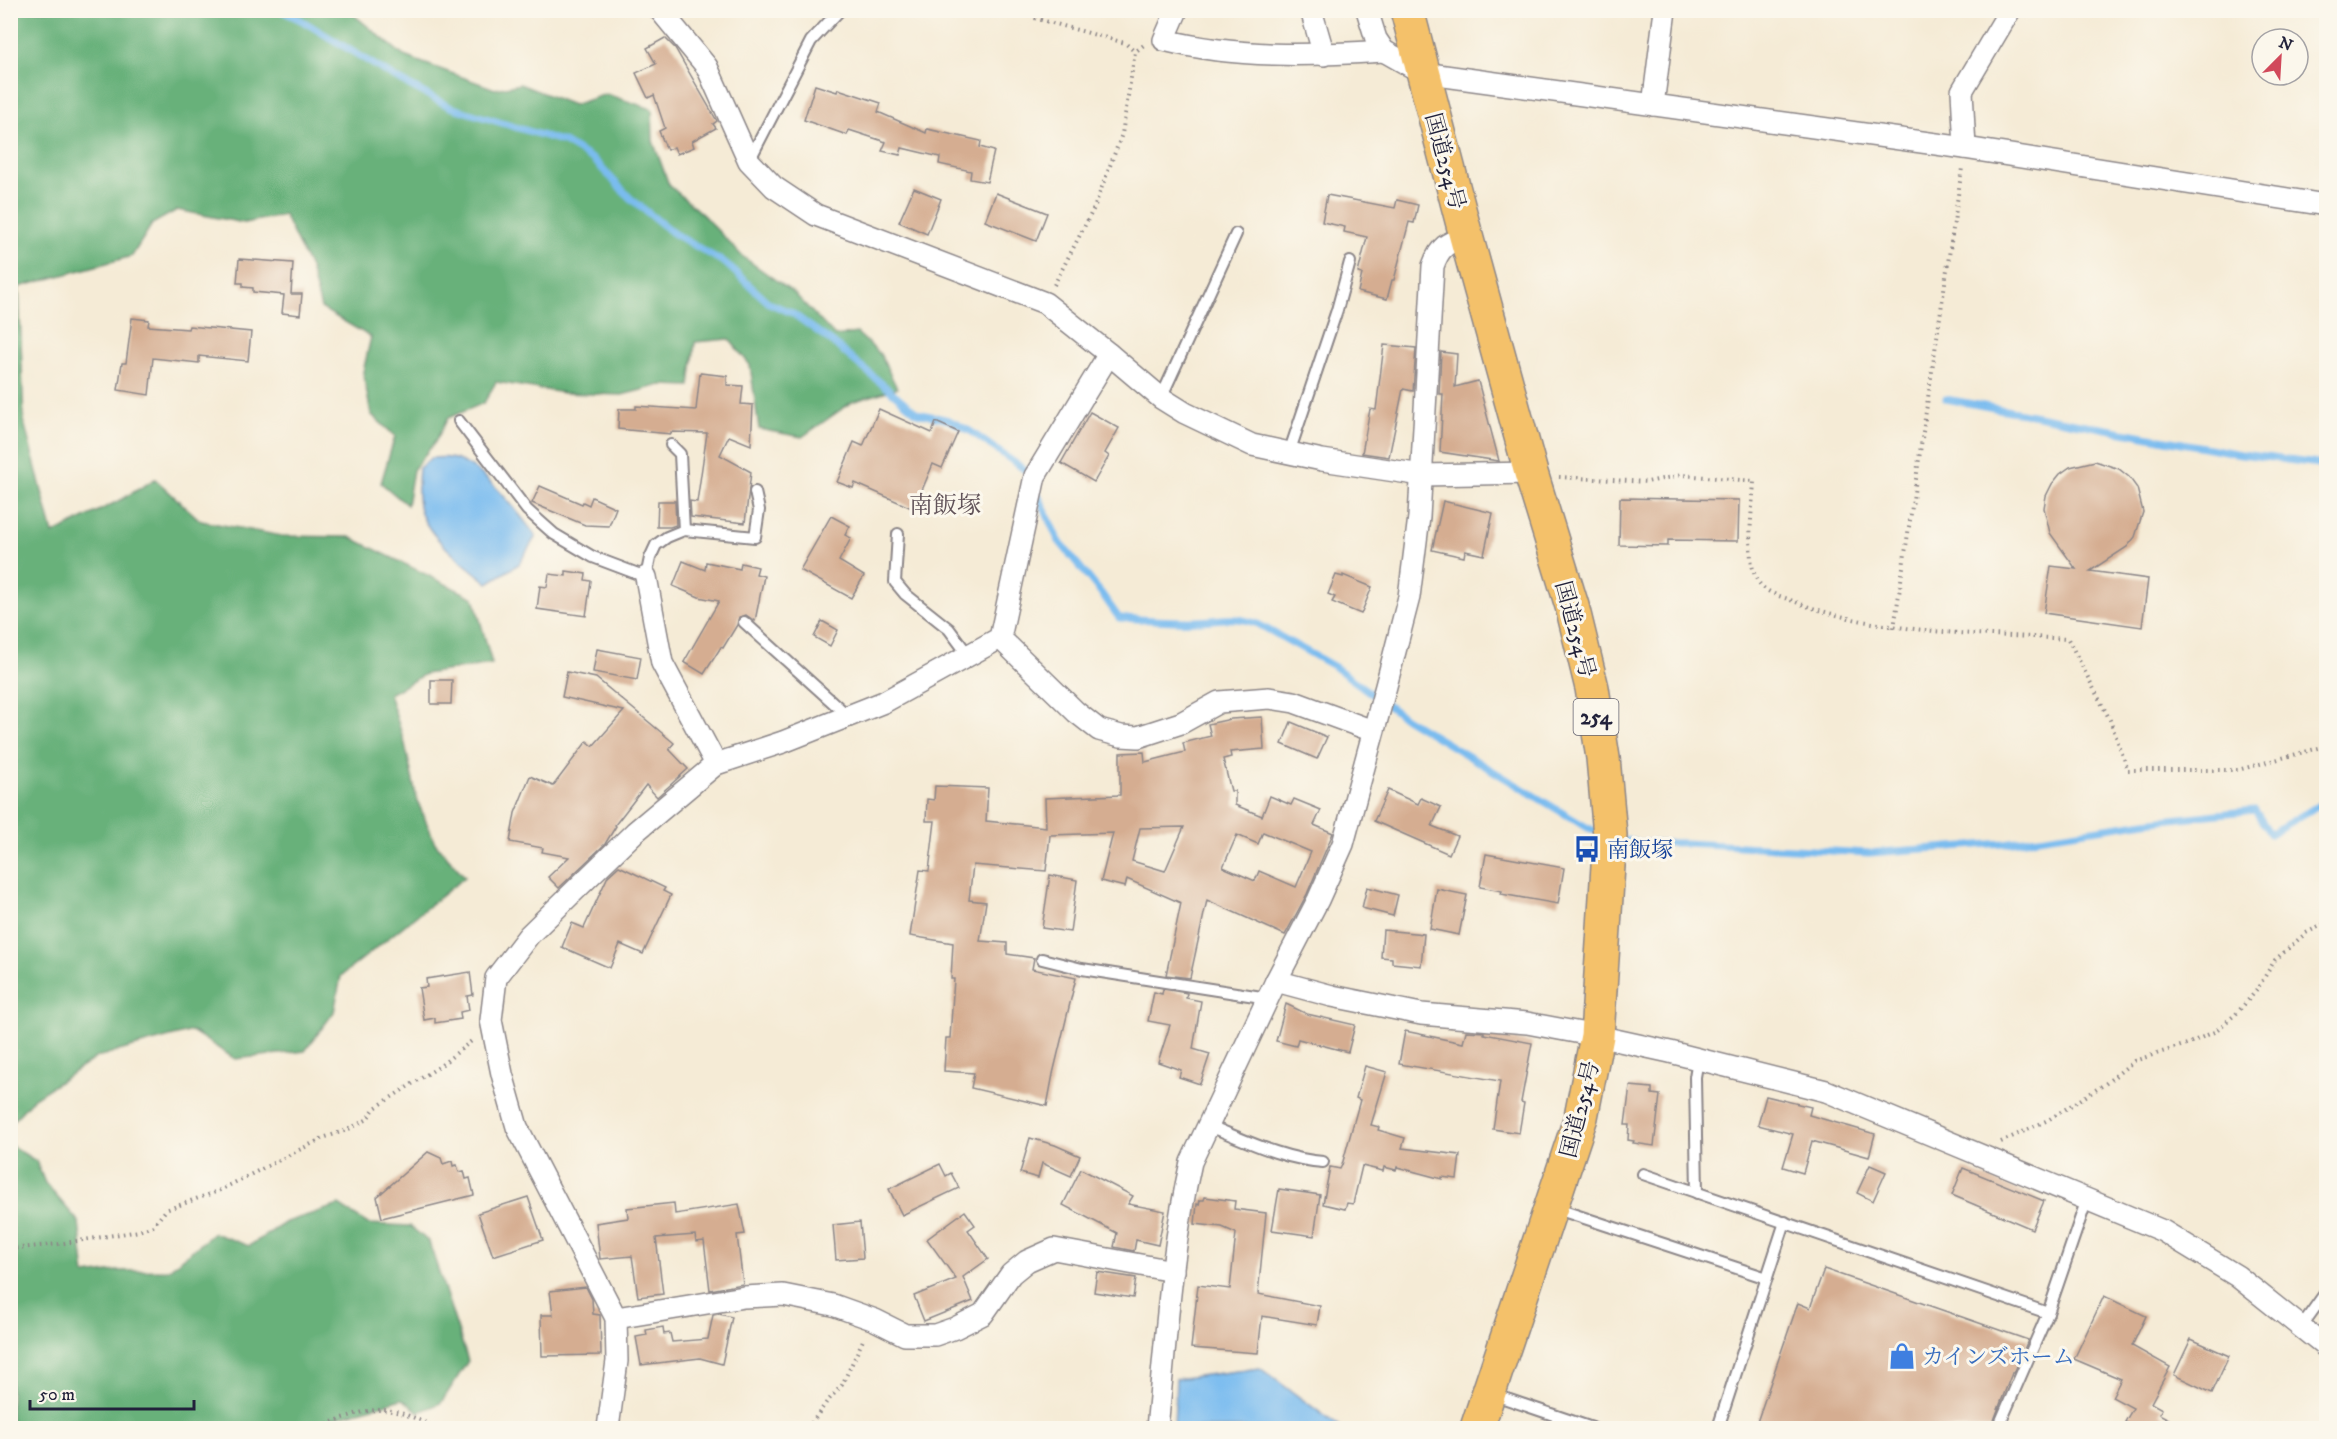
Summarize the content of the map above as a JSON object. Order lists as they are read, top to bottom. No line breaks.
{"streets":{"highway":["国道254号","254"]},"districts":["南飯塚"],"places":{"bus stop":["南飯塚"],"shop":["カインズホーム"]},"scale_bar":"50 m","north":"top right"}
